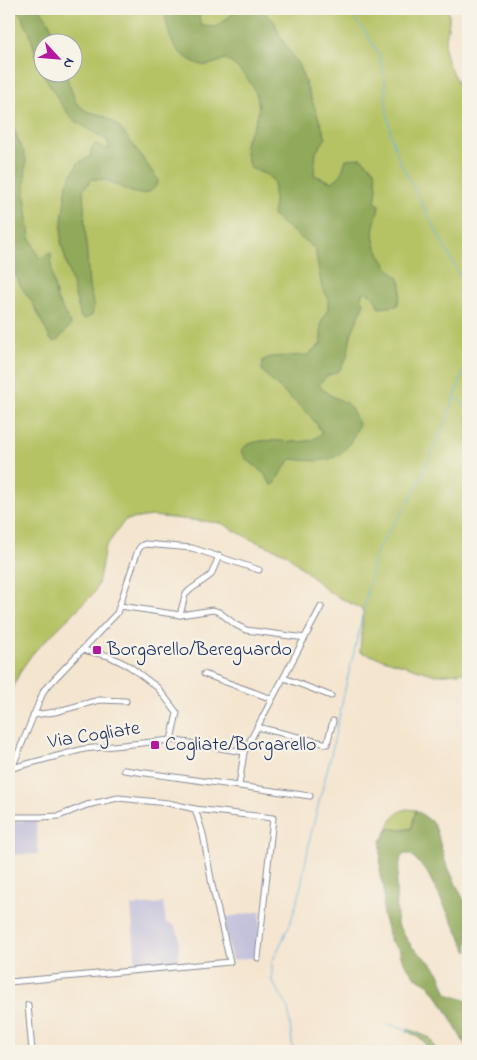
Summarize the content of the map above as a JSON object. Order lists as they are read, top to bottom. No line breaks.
{"streets":{"street":["Via Cogliate"]},"places":{"transit":["Borgarello/Bereguardo","Cogliate/Borgarello"]},"north":"bottom right"}
